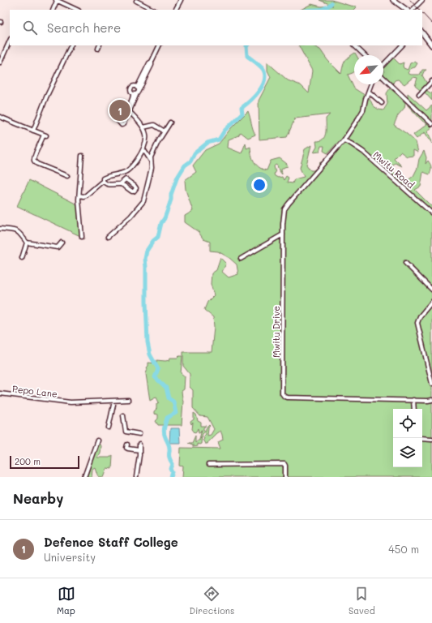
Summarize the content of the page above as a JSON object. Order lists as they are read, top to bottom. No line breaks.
{"streets":{"street":["Mwitu Road","Mwitu Drive","Pepo Lane"]},"crossings":[["Mwitu Road","Mwitu Drive"]],"scale_bar":"200 m","north":"bottom left","page":{"search":"Search here","pins":"1","scale":"200 m","heading":"Nearby","list":[{"mark":"1","name":"Defence Staff College","note":"University","value":"450 m"}],"nav":["Map","Directions","Saved"]}}
